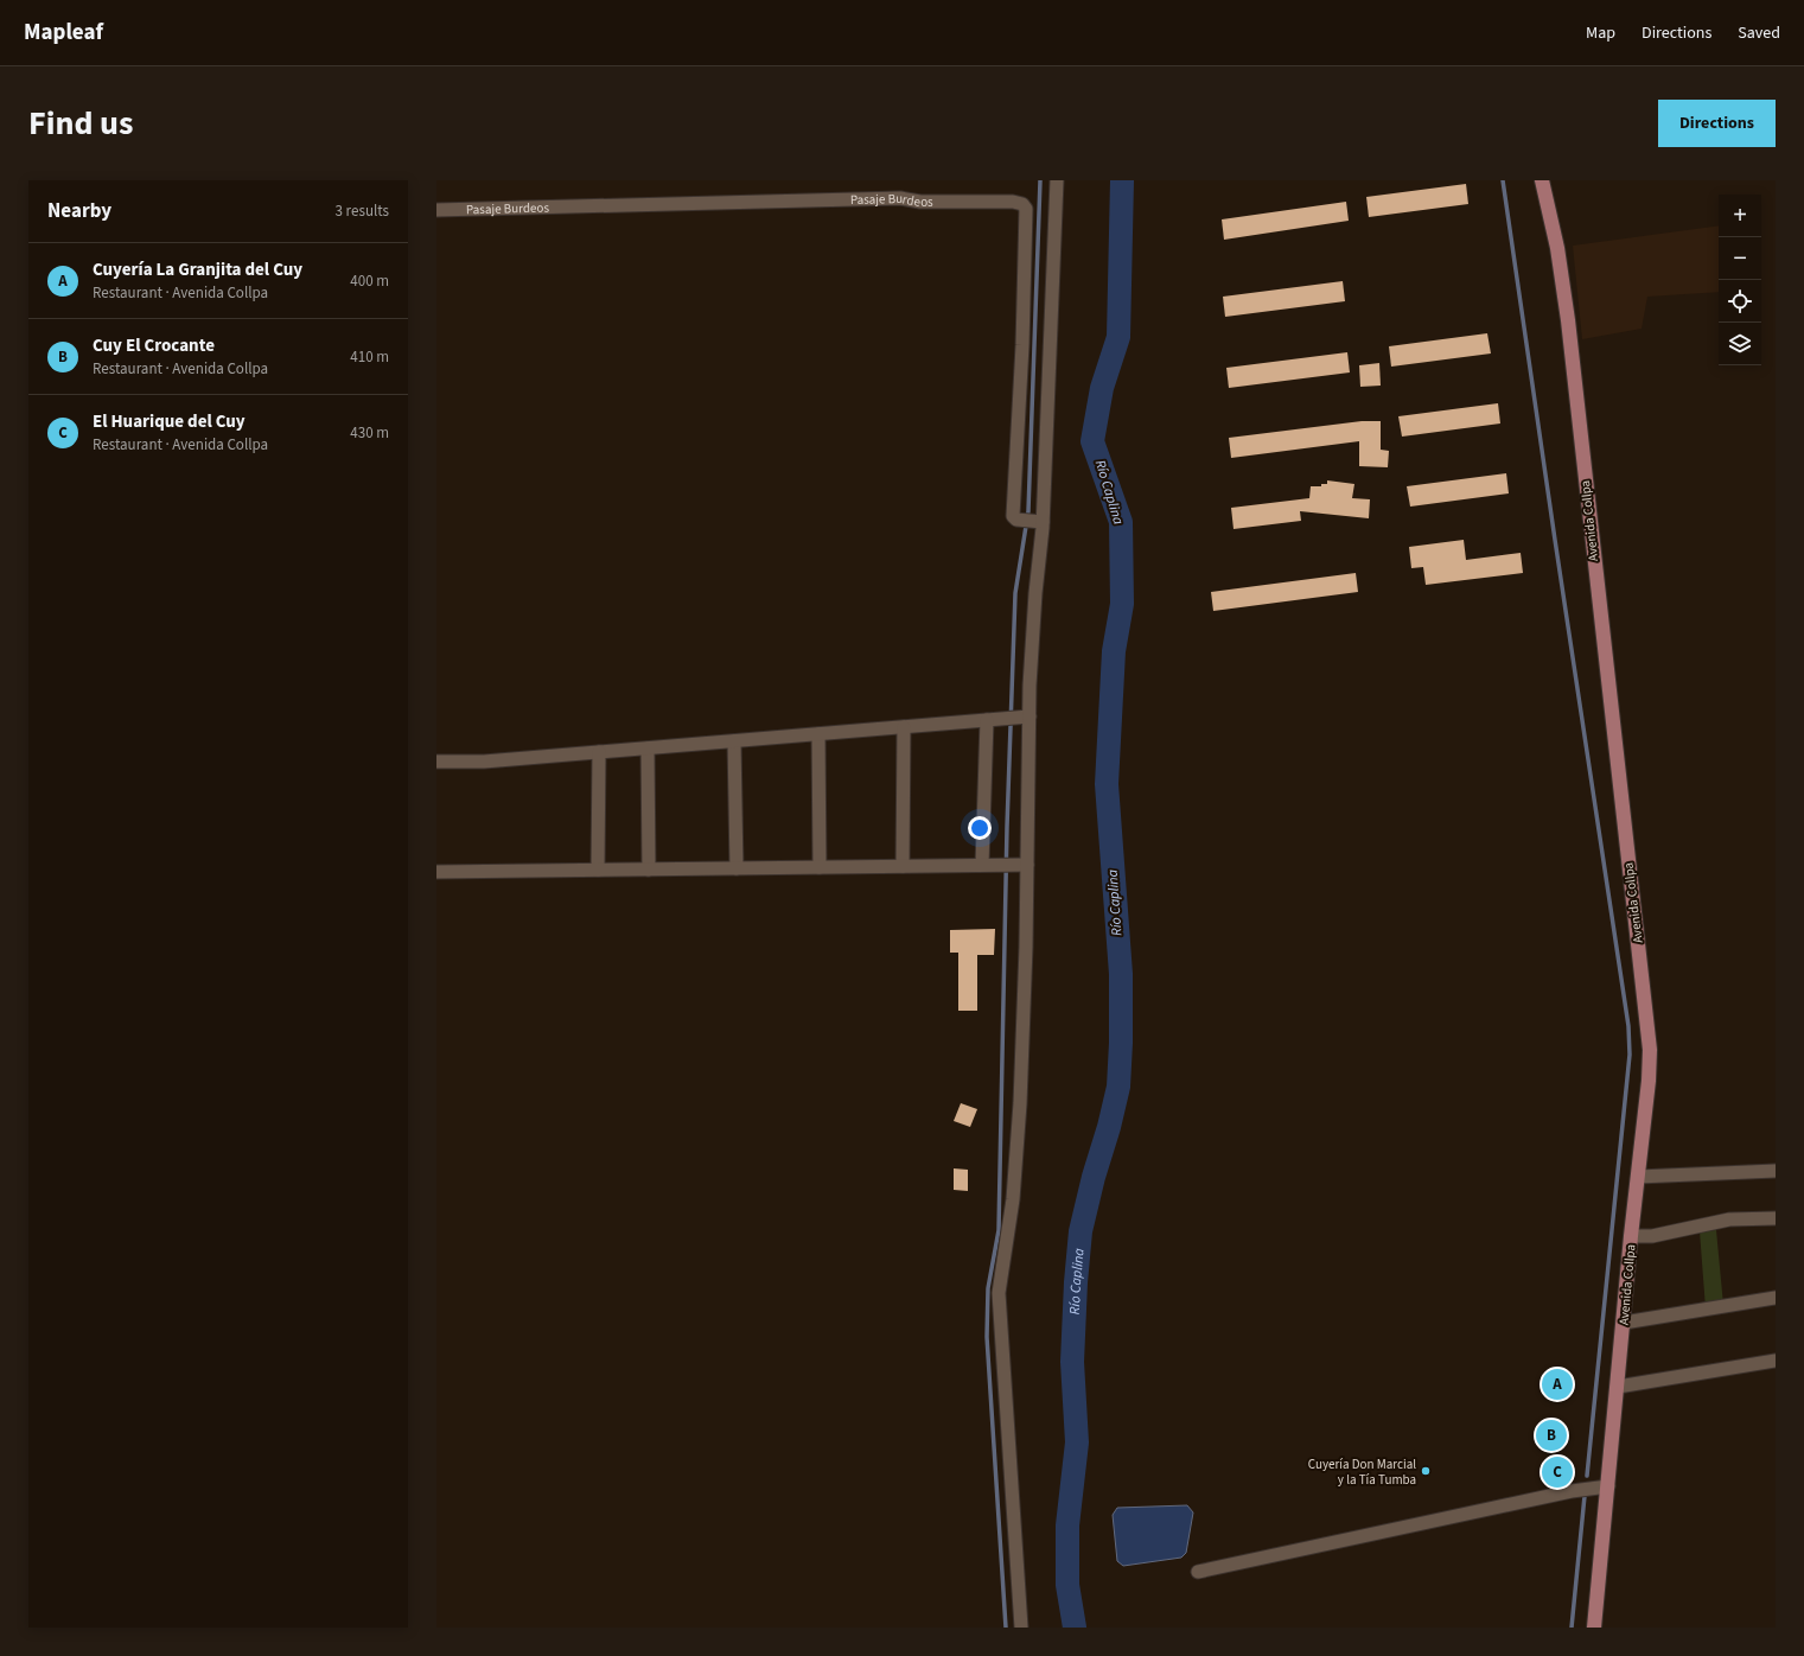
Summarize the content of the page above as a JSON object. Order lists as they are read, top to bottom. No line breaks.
{"streets":{"main road":["Avenida Collpa"],"street":["Pasaje Burdeos"]},"water":["Río Caplina"],"places":["Cuyería Don Marcial y la Tía Tumba"],"page":{"header":"Mapleaf","nav":["Map","Directions","Saved"],"title":"Find us","buttons":"Directions","heading":["Nearby","3 results"],"map_buttons":["+","−"],"list":[{"mark":"A","name":"Cuyería La Granjita del Cuy","note":"Restaurant · Avenida Collpa","value":"400 m"},{"mark":"B","name":"Cuy El Crocante","note":"Restaurant · Avenida Collpa","value":"410 m"},{"mark":"C","name":"El Huarique del Cuy","note":"Restaurant · Avenida Collpa","value":"430 m"}],"pins":["A","B","C"]}}
